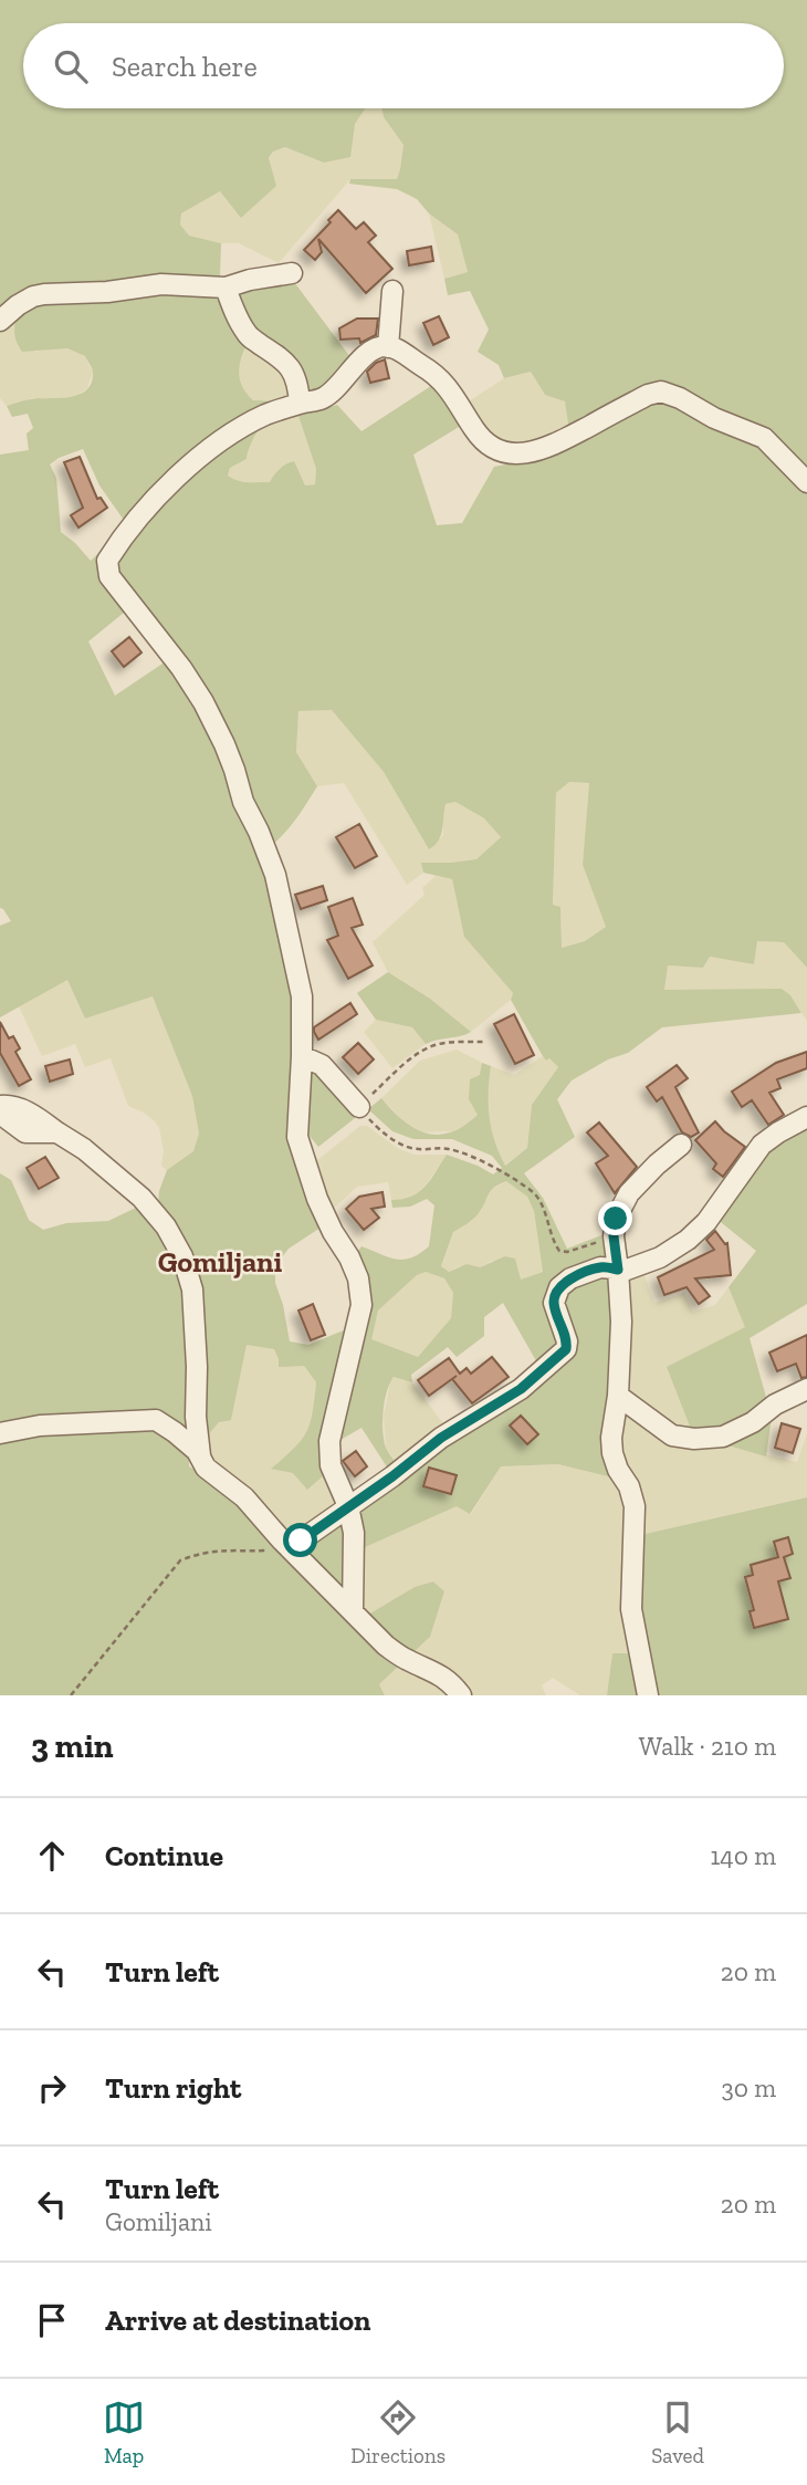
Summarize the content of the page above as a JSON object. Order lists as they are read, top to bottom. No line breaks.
{"districts":["Gomiljani"],"page":{"search":"Search here","heading":["3 min","Walk · 210 m"],"list":[["Continue","140 m"],["Turn left","20 m"],["Turn right","30 m"],["Turn left","Gomiljani","20 m"],"Arrive at destination"],"nav":["Map","Directions","Saved"]}}
